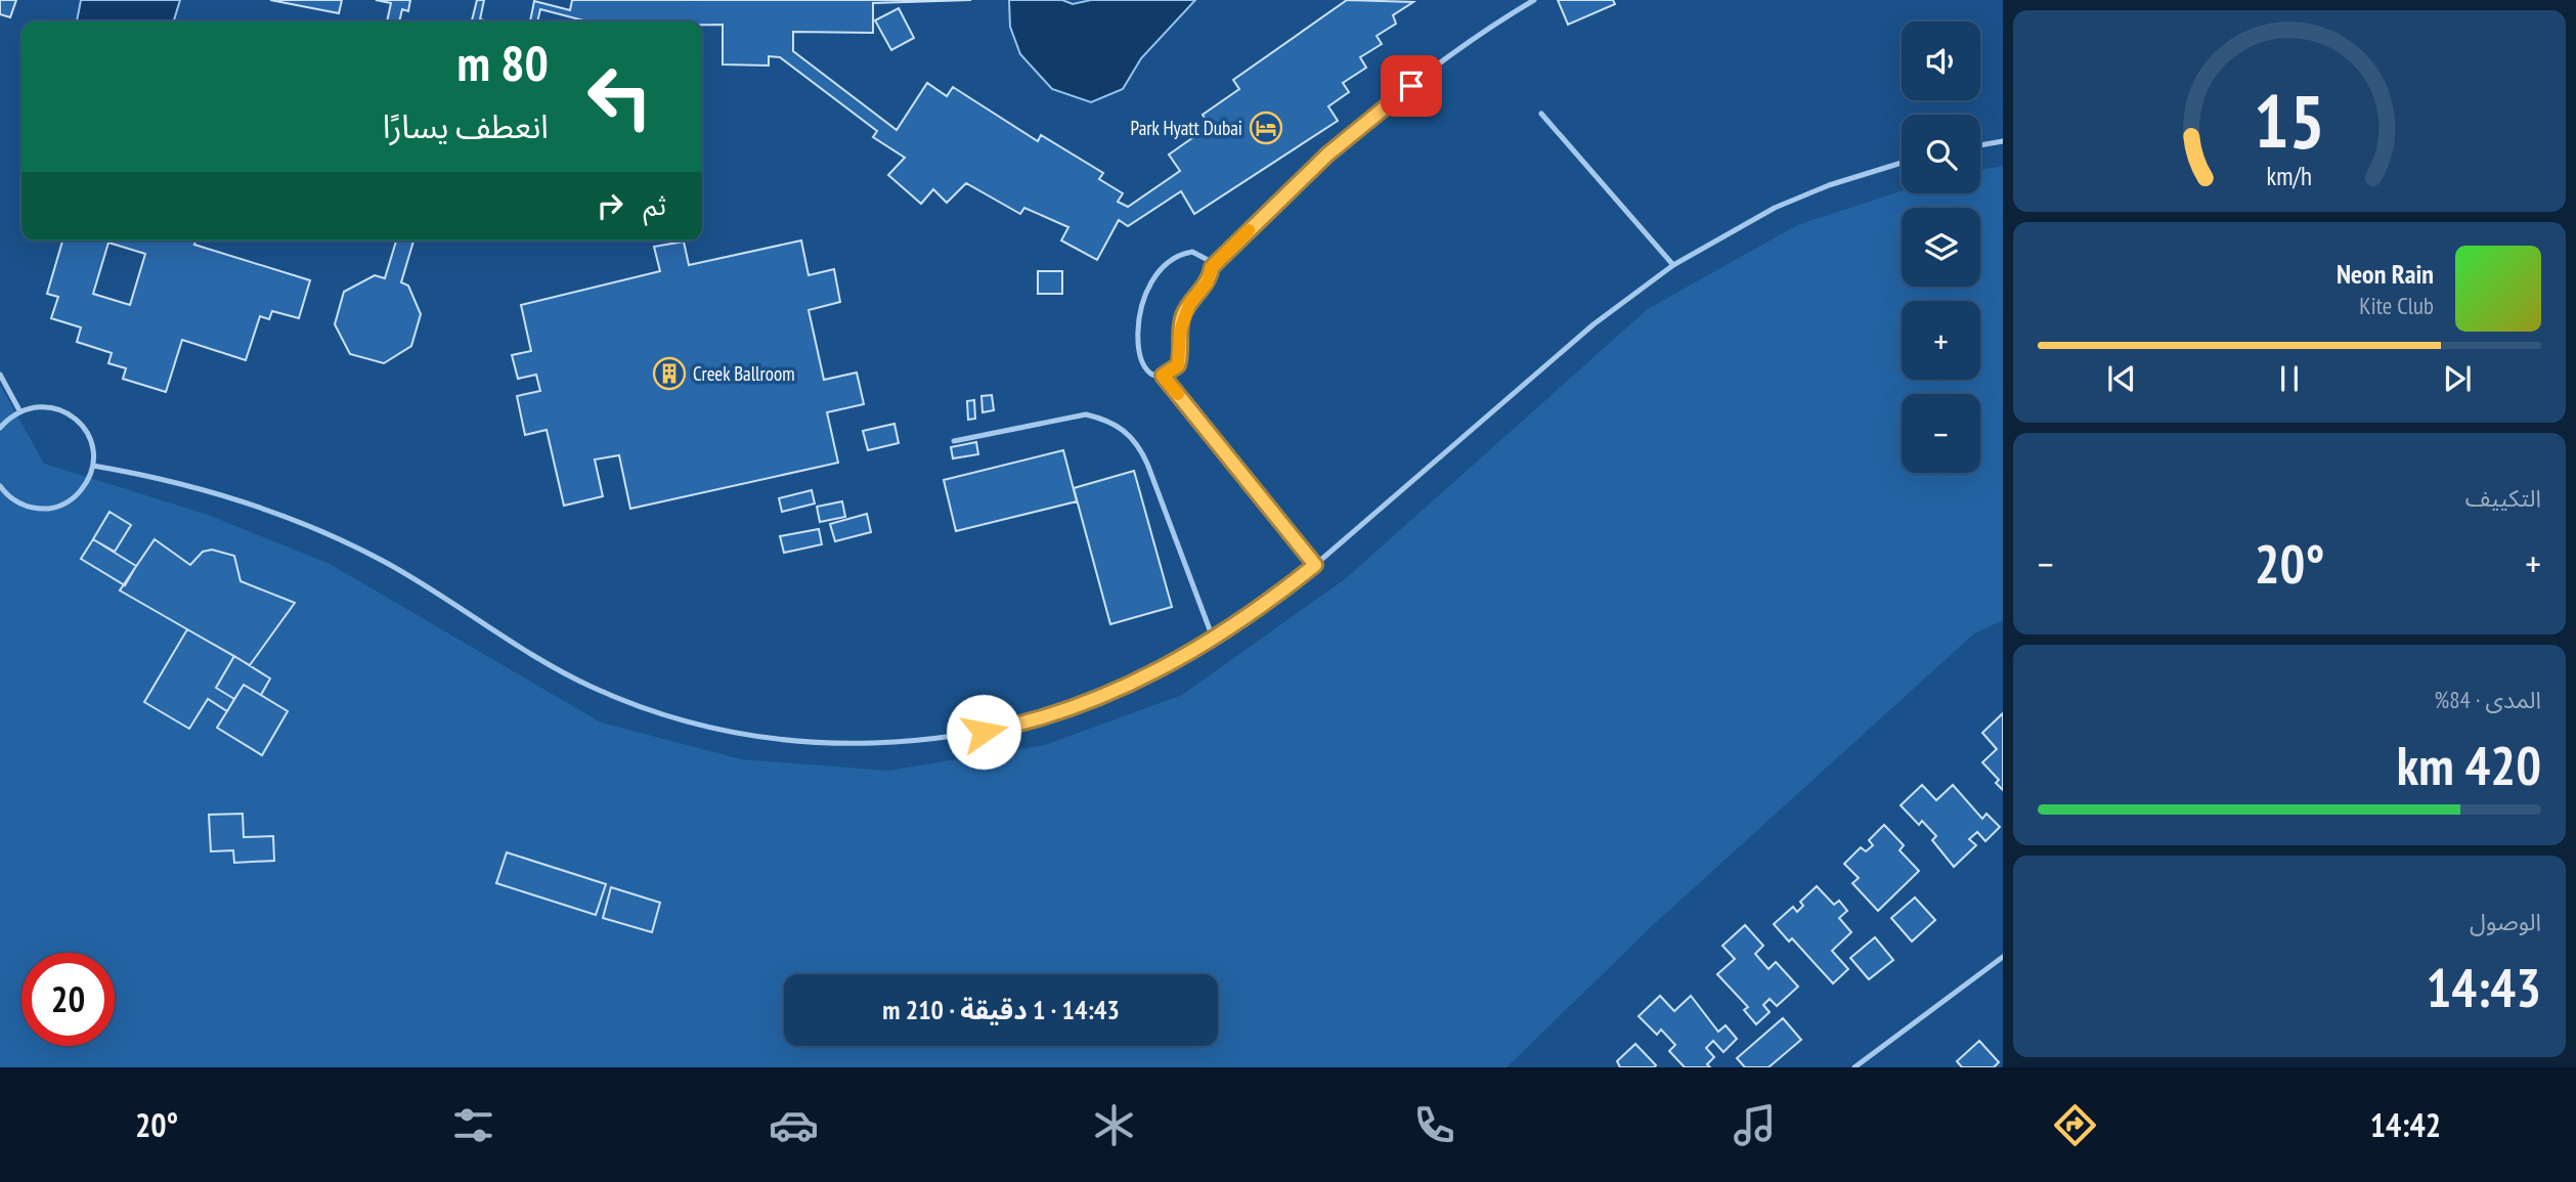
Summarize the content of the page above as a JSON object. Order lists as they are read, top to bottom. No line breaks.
{"places":{"hotel":["Park Hyatt Dubai"],"building":["Creek Ballroom"]},"page":{"map_buttons":["+","−"],"turn":["80 m","انعطف يسارًا"],"then":"ثم","song":["Neon Rain","Kite Club"],"tile":["التكييف",["المدى · 84%","420 km"],["الوصول","14:43"]],"heat":["−","20°","+"],"limit":"20","trip":"14:43 · 1 دقيقة · 210 m","tabs":["14:42","20°"],"gauge":["15","km/h"]}}
